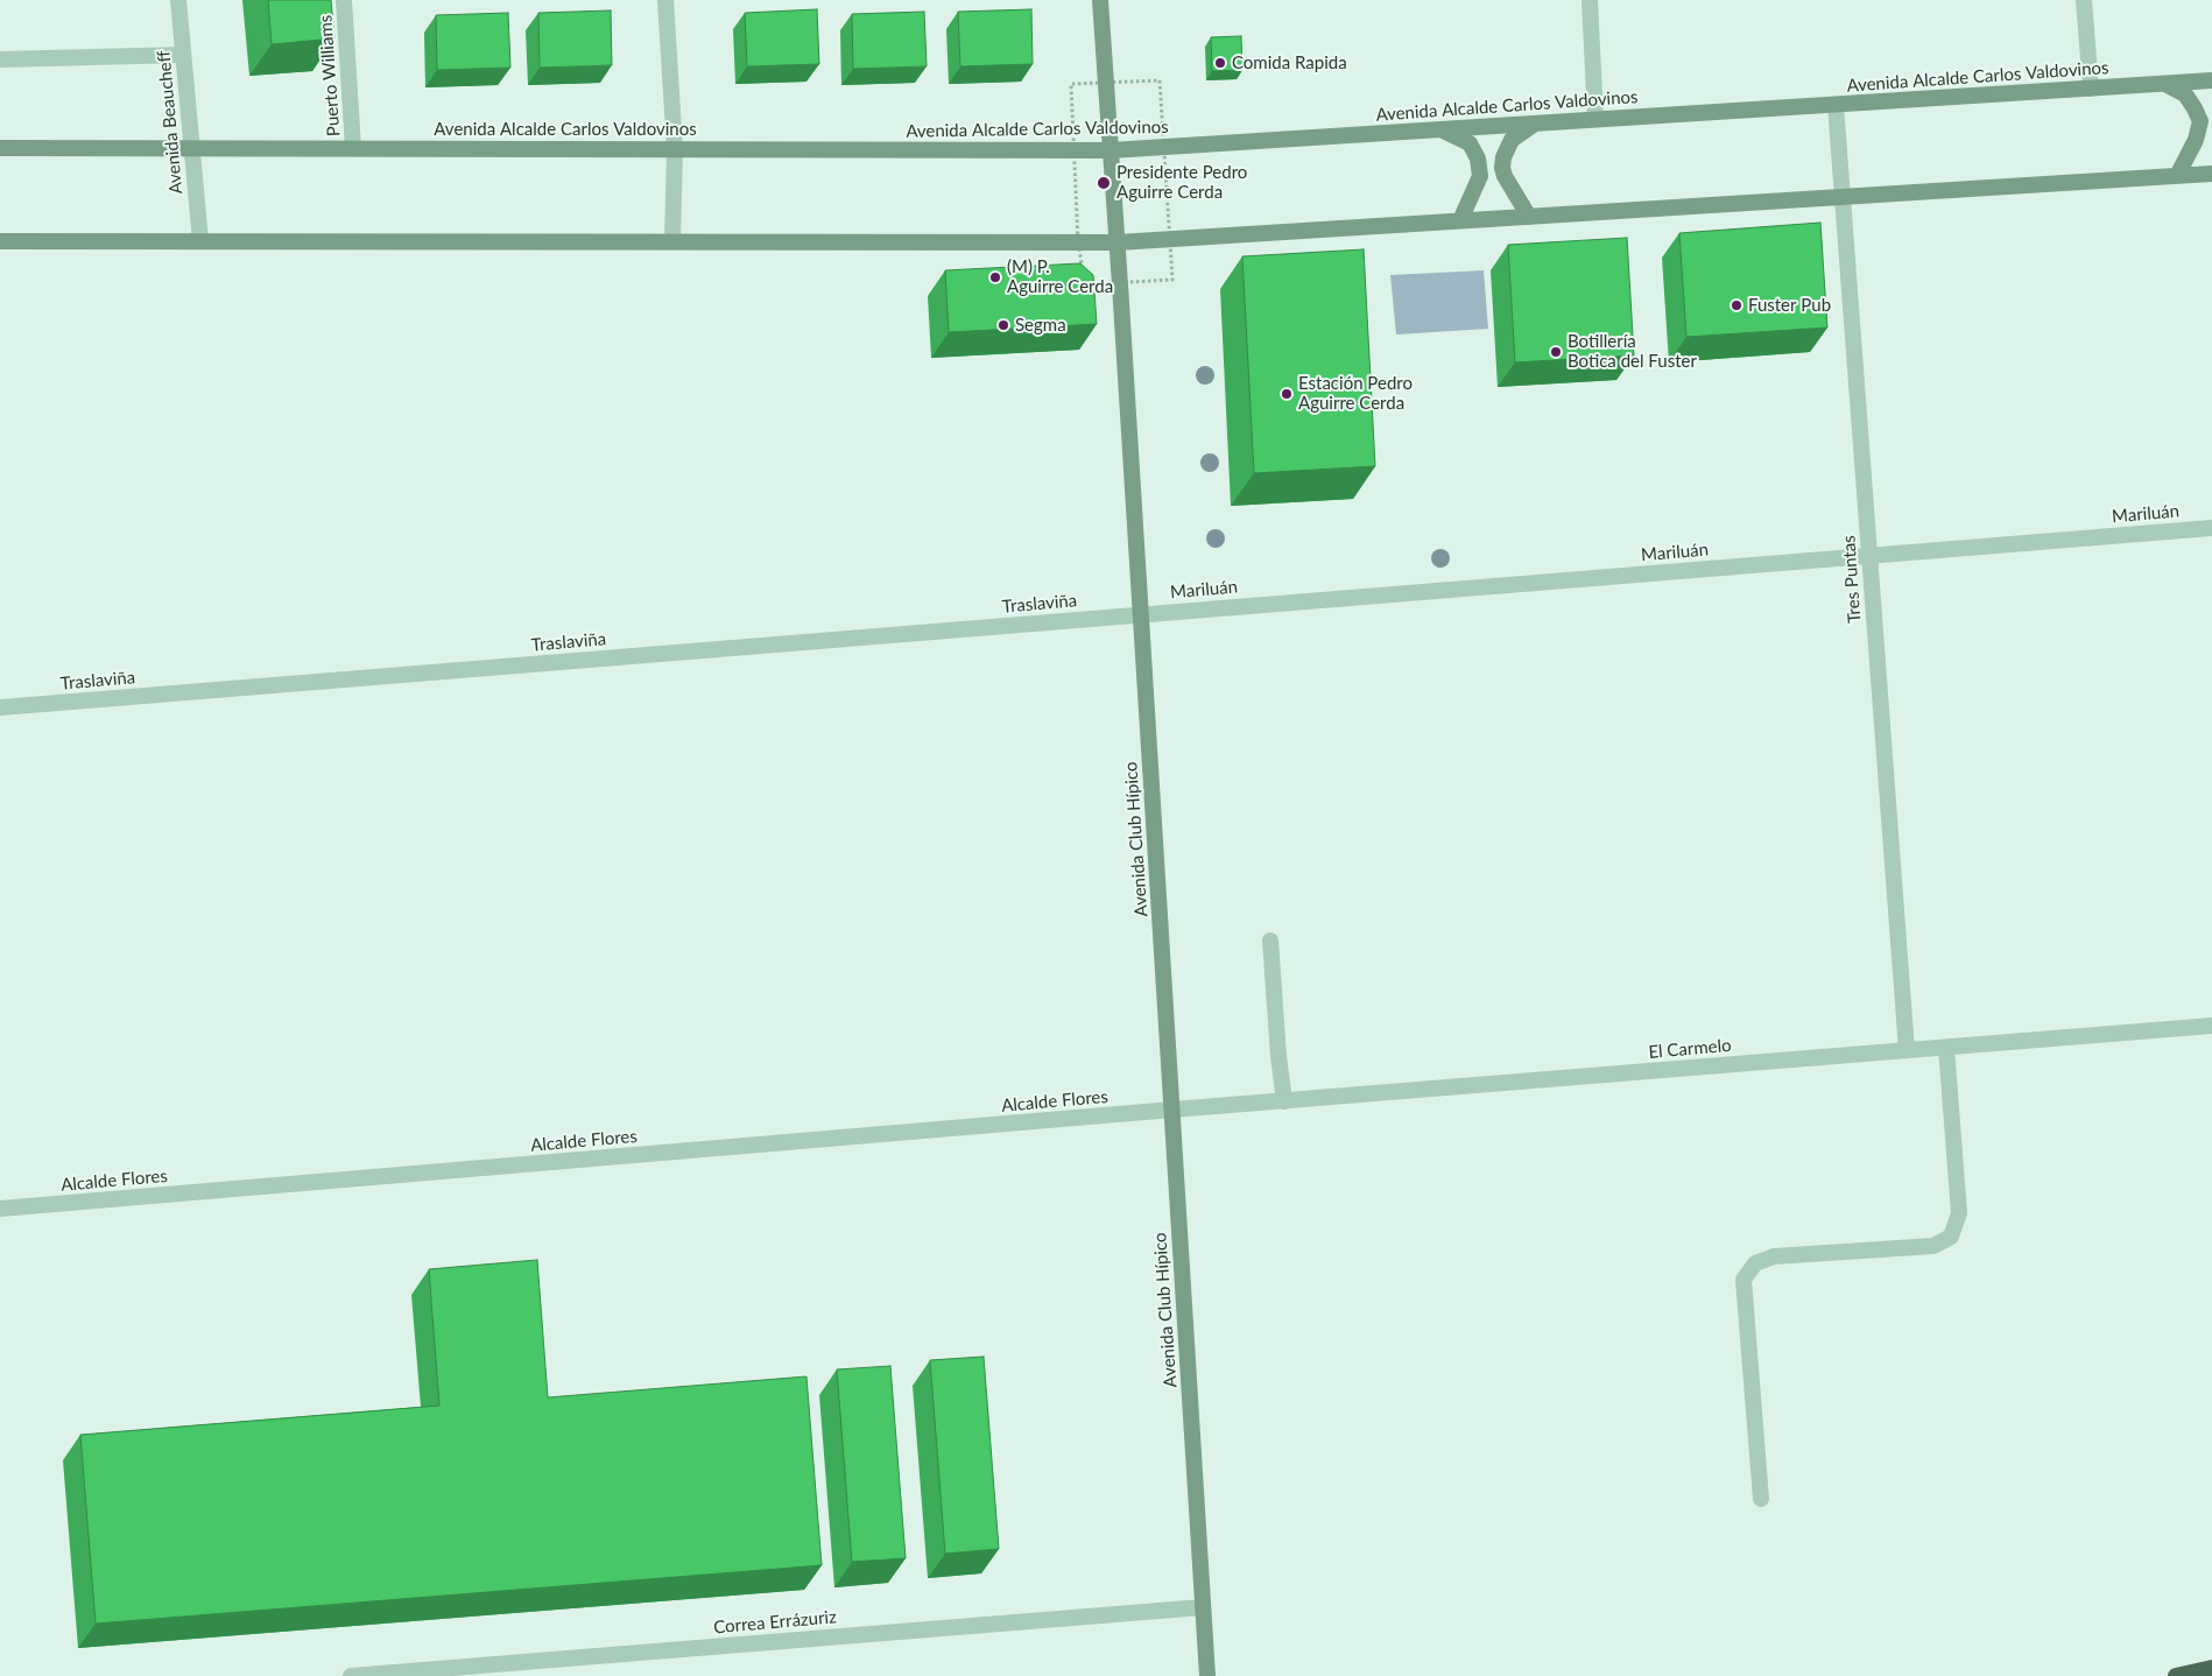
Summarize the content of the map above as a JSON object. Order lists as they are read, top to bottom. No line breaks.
{"streets":{"main road":["Avenida Alcalde Carlos Valdovinos","Avenida Club Hípico"],"street":["Puerto Williams","Avenida Beaucheff","Mariluán","Tres Puntas","Traslaviña","El Carmelo","Alcalde Flores","Correa Errázuriz"]},"crossings":[["Puerto Williams","Avenida Alcalde Carlos Valdovinos"],["Avenida Alcalde Carlos Valdovinos","Avenida Beaucheff"],["Avenida Alcalde Carlos Valdovinos","Tres Puntas"],["Avenida Alcalde Carlos Valdovinos","Avenida Club Hípico"],["Mariluán","Tres Puntas"],["Mariluán","Traslaviña"],["Mariluán","Avenida Club Hípico"],["Tres Puntas","El Carmelo"],["Traslaviña","Avenida Club Hípico"],["Avenida Club Hípico","El Carmelo"],["Avenida Club Hípico","Alcalde Flores"],["Avenida Club Hípico","Correa Errázuriz"],["El Carmelo","Alcalde Flores"]],"places":["Comida Rapida","Presidente Pedro Aguirre Cerda","(M) P. Aguirre Cerda","Fuster Pub","Segma","Botillería Botica del Fuster","Estación Pedro Aguirre Cerda"]}
